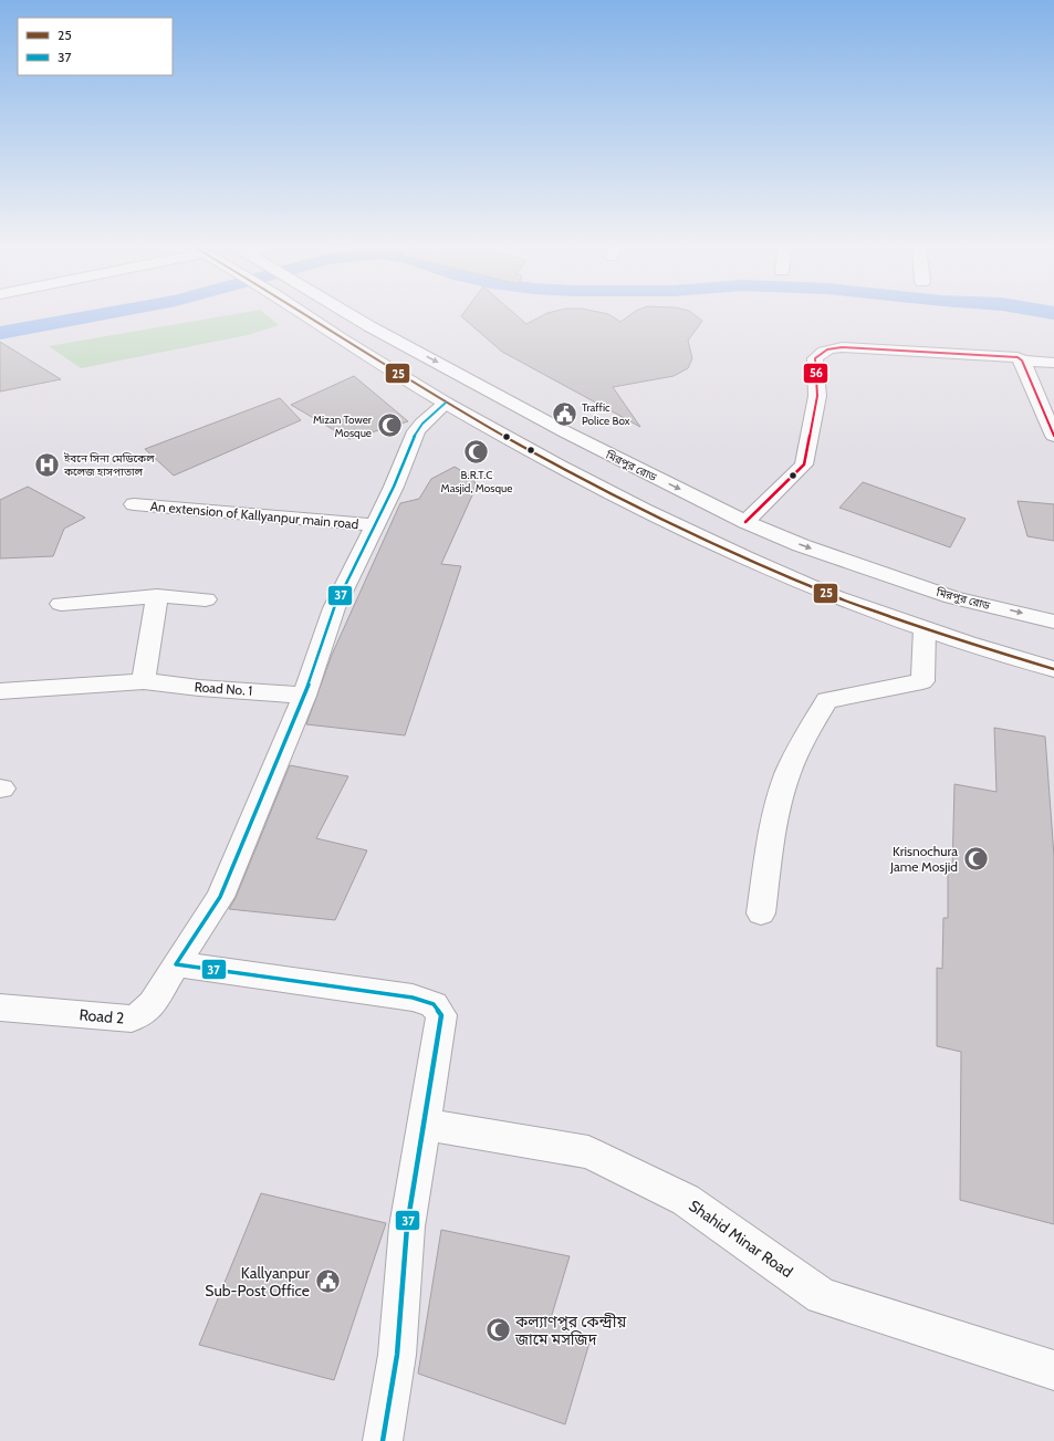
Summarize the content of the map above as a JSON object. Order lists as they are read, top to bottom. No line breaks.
{"streets":{"main road":["মিরপুর রোড","An extension of Kallyanpur main road","Road No. 1","Road 2","Shahid Minar Road"]},"crossings":[["An extension of Kallyanpur main road","Road 2"],["Road No. 1","Road 2"]],"places":{"public building":["Traffic Police Box","Kallyanpur Sub-Post Office"],"mosque":["Mizan Tower Mosque","B.R.T.C Masjid, Mosque","Krisnochura Jame Mosjid","কল্যাণপুর কেন্দ্রীয় জামে মসজিদ"],"hospital":["ইবনে সিনা মেডিকেল কলেজ হাসপাতাল"]},"lines":["transit line 25","transit line 56","transit line 37"],"legend":["25","37"]}
